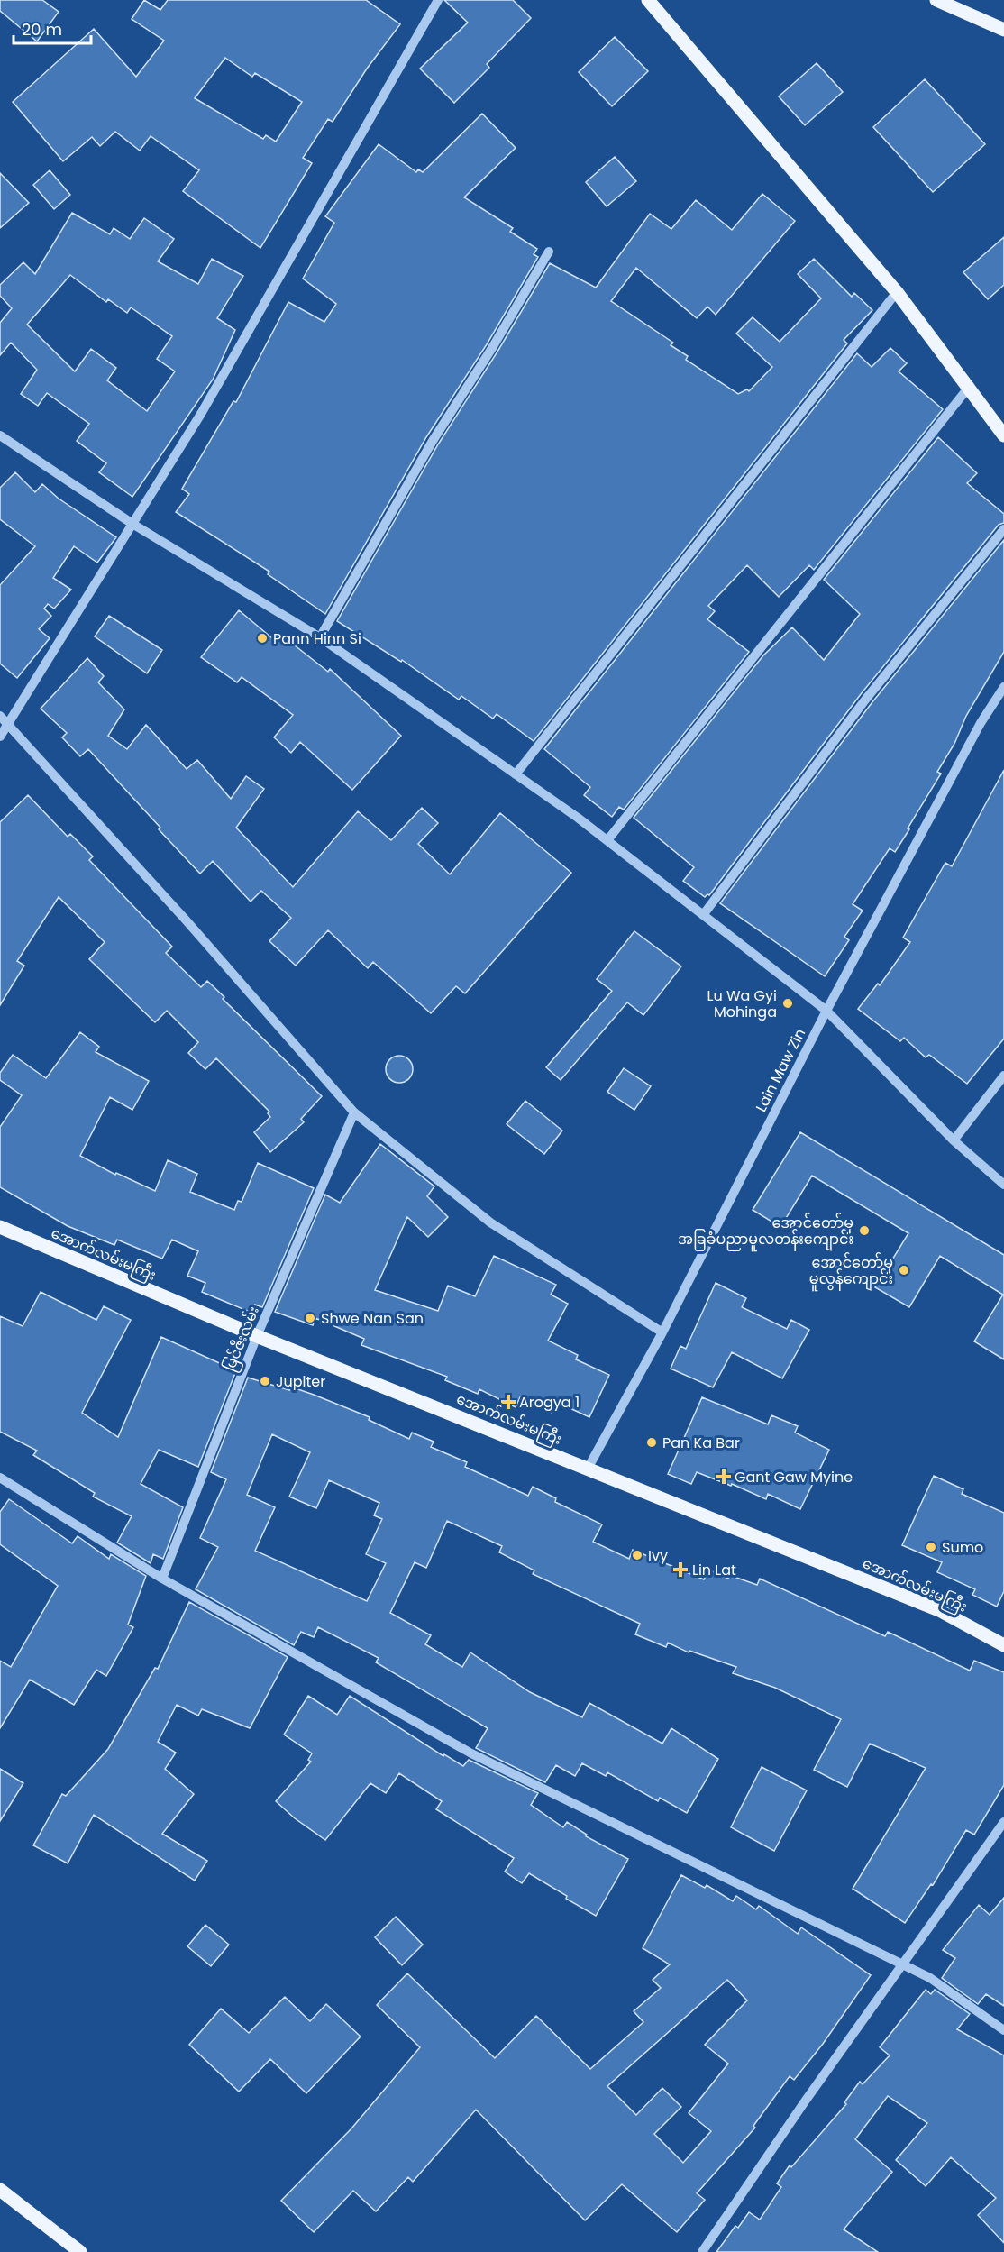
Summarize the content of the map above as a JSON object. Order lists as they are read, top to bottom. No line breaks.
{"streets":{"main road":["အောက်လမ်းမကြီး"],"street":["Lain Maw Zin","မြင်ဇီးလမ်း"]},"crossings":[["Lain Maw Zin","အောက်လမ်းမကြီး"],["အောက်လမ်းမကြီး","မြင်ဇီးလမ်း"]],"places":{"other":["Pann Hinn Si","Lu Wa Gyi Mohinga","အောင်တော်မူ အခြခံပညာမူလတန်းကျောင်း","အောင်တော်မူ မူလွန်ကျောင်း","Shwe Nan San","Jupiter","Pan Ka Bar","Sumo","Ivy"],"health":["Arogya 1","Gant Gaw Myine","Lin Lat"]},"scale_bar":"20 m"}
